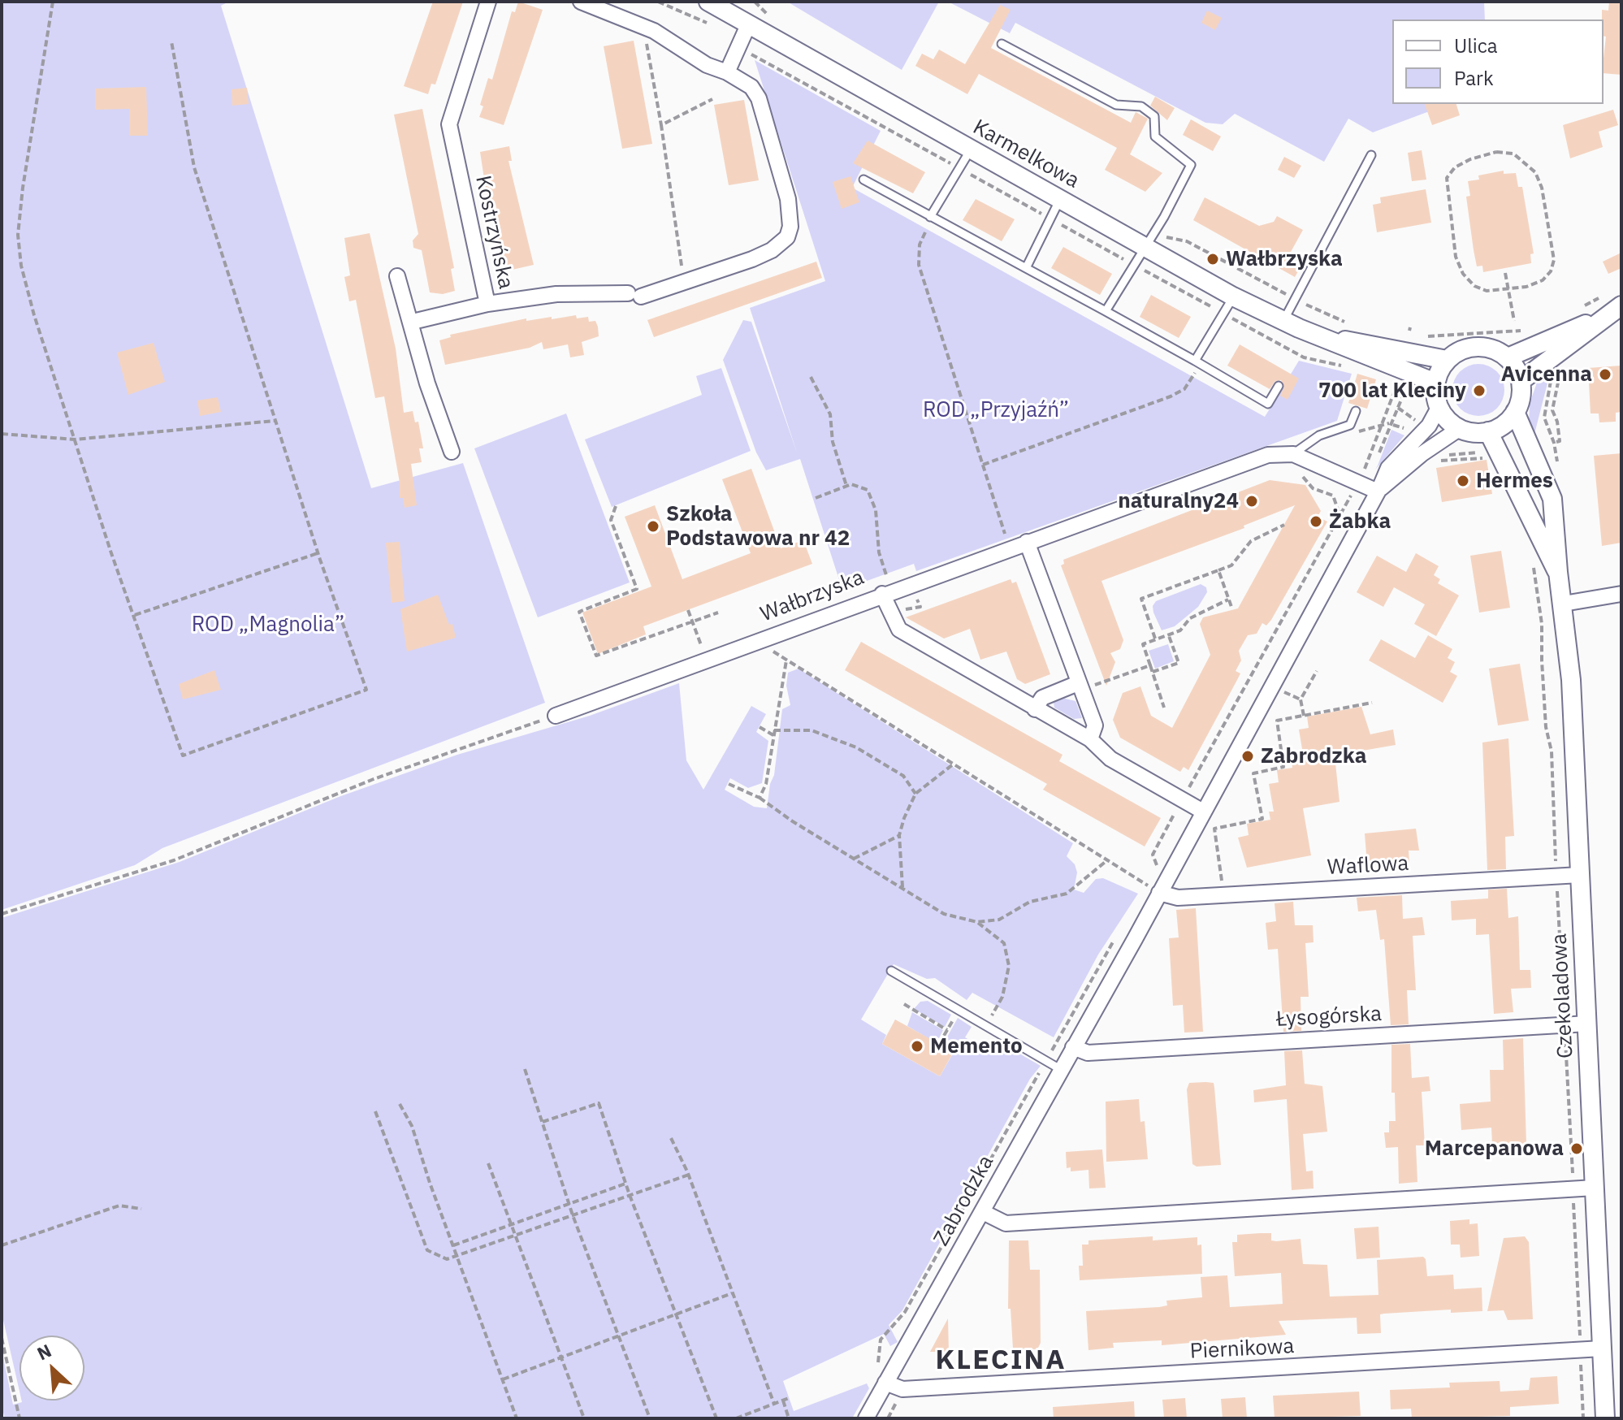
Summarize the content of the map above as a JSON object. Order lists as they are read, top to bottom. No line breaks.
{"streets":{"street":["Karmelkowa","Kostrzyńska","Wałbrzyska","Waflowa","Czekoladowa","Łysogórska","Zabrodzka","Piernikowa"]},"crossings":[["Karmelkowa","Czekoladowa"],["Wałbrzyska","Zabrodzka"],["Waflowa","Czekoladowa"],["Waflowa","Zabrodzka"],["Czekoladowa","Łysogórska"],["Czekoladowa","Piernikowa"],["Łysogórska","Zabrodzka"],["Zabrodzka","Piernikowa"]],"districts":["KLECINA"],"parks":["ROD „Przyjaźń”","ROD „Magnolia”"],"places":["Wałbrzyska","Avicenna","700 lat Kleciny","Hermes","naturalny24","Żabka","Szkoła Podstawowa nr 42","Zabrodzka","Memento","Marcepanowa"],"legend":["Ulica","Park"],"north":"top left"}
